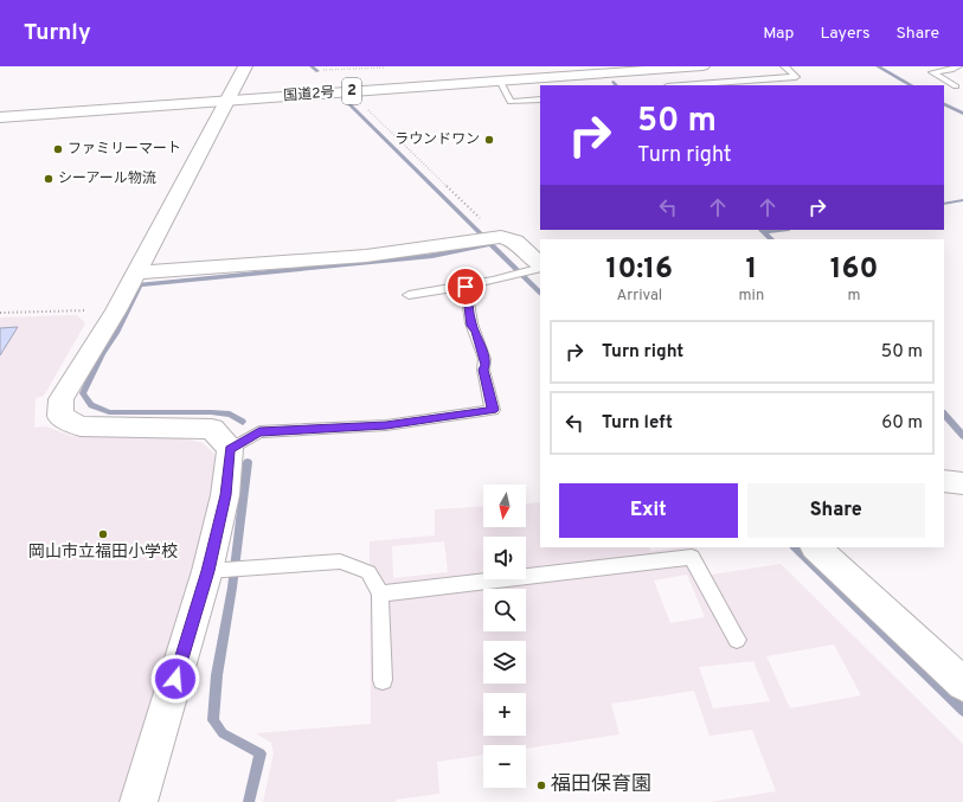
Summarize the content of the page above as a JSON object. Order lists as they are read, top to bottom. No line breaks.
{"streets":{"main road":["2","国道2号"]},"places":["ラウンドワン","ファミリーマート","シーアール物流","岡山市立福田小学校","福田保育園"],"north":"bottom","page":{"header":"Turnly","nav":["Map","Layers","Share"],"turn":["50 m","Turn right"],"eta":["10:16","Arrival","1","min","160","m"],"list":[{"name":"Turn right","value":"50 m"},{"name":"Turn left","value":"60 m"}],"buttons":["Exit","Share"],"map_buttons":["+","−"]}}
